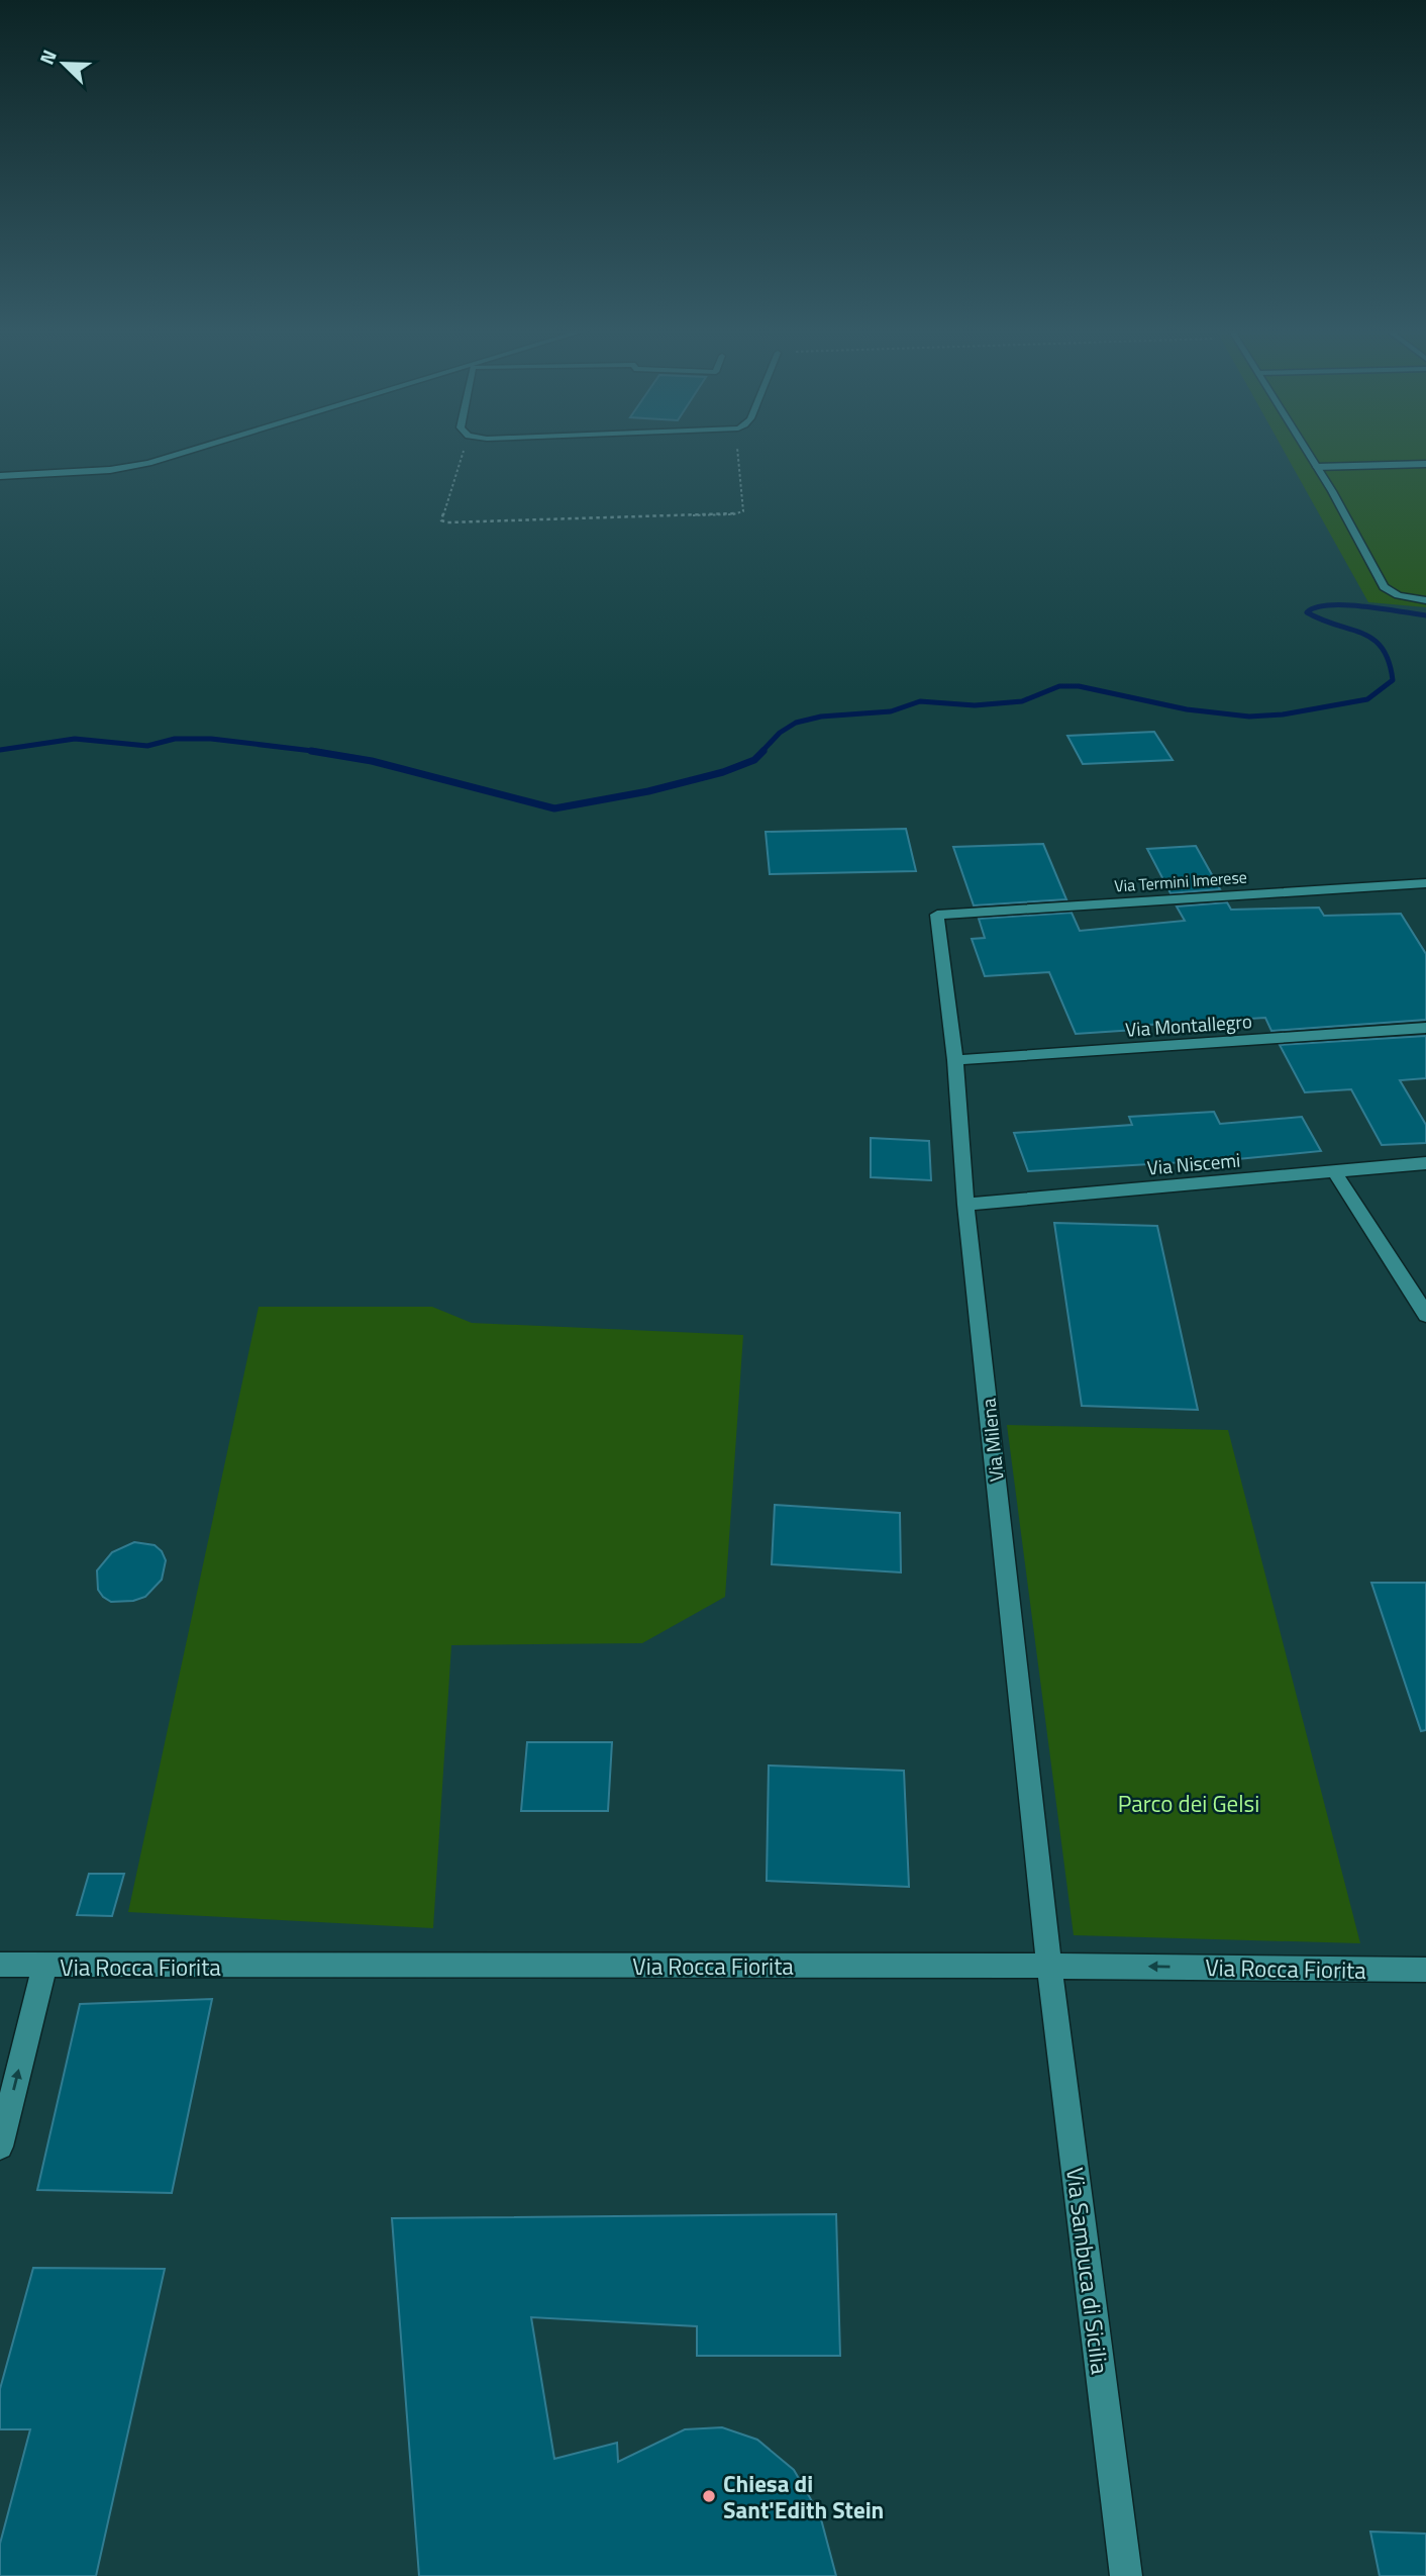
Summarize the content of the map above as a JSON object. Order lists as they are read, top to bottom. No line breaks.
{"streets":{"street":["Via Termini Imerese","Via Montallegro","Via Niscemi","Via Milena","Via Rocca Fiorita","Via Sambuca di Sicilia"]},"crossings":[["Via Termini Imerese","Via Milena"],["Via Montallegro","Via Milena"],["Via Niscemi","Via Milena"],["Via Milena","Via Rocca Fiorita"],["Via Milena","Via Sambuca di Sicilia"],["Via Rocca Fiorita","Via Sambuca di Sicilia"]],"parks":["Parco dei Gelsi"],"places":["Chiesa di Sant'Edith Stein"],"north":"top left"}
